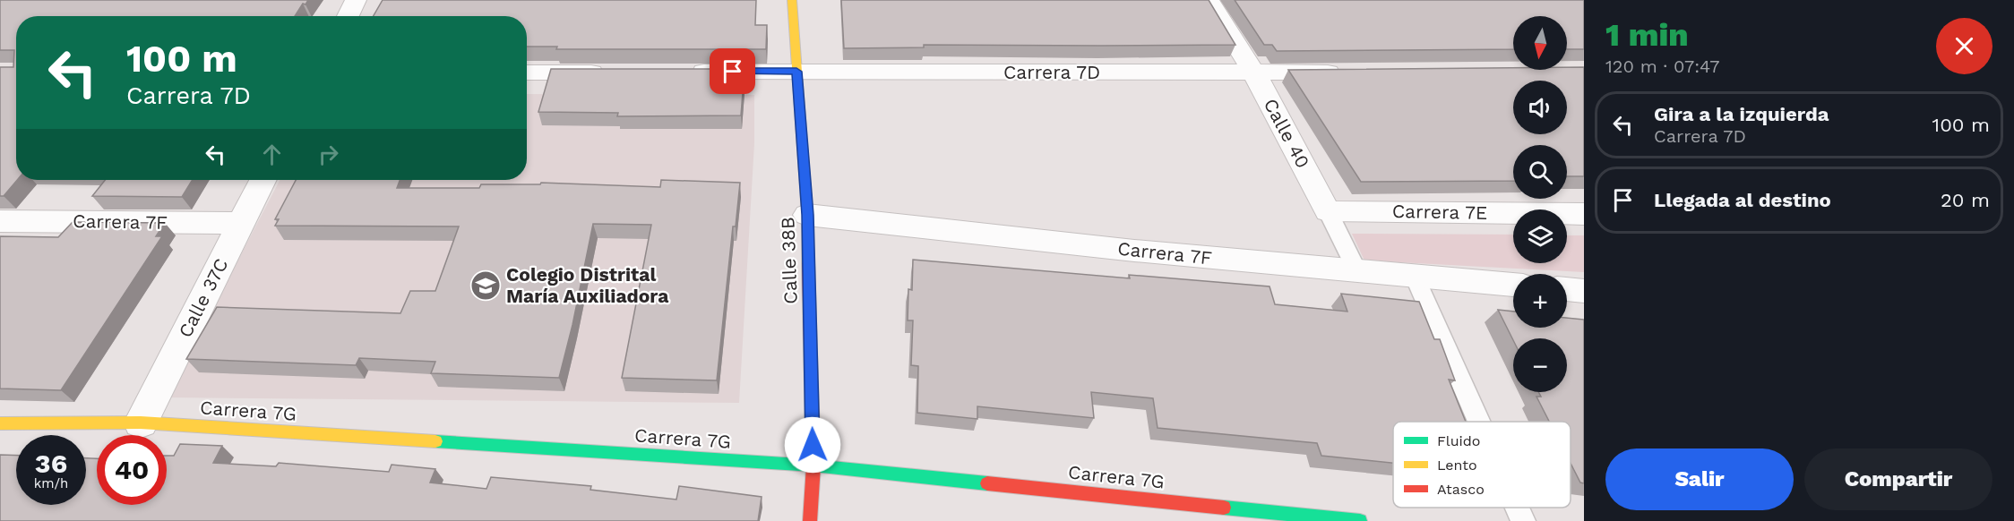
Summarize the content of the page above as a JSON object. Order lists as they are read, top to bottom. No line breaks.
{"streets":{"street":["Carrera 7D","Calle 40","Carrera 7E","Carrera 7F","Calle 38B","Calle 37C","Carrera 7G"]},"crossings":[["Carrera 7D","Calle 40"],["Carrera 7D","Calle 38B"],["Calle 40","Carrera 7E"],["Calle 40","Carrera 7F"],["Carrera 7F","Calle 38B"],["Carrera 7F","Calle 37C"],["Calle 38B","Carrera 7G"],["Calle 37C","Carrera 7G"]],"places":{"school or university":["Colegio Distrital María Auxiliadora"]},"legend":["Fluido","Lento","Atasco"],"north":"bottom","page":{"heading":["1 min","120 m · 07:47"],"map_buttons":["+","−"],"turn":["100 m","Carrera 7D"],"list":[{"name":"Gira a la izquierda","note":"Carrera 7D","value":"100 m"},{"name":"Llegada al destino","value":"20 m"}],"speed":"36 km/h","limit":"40","buttons":["Salir","Compartir"]}}
